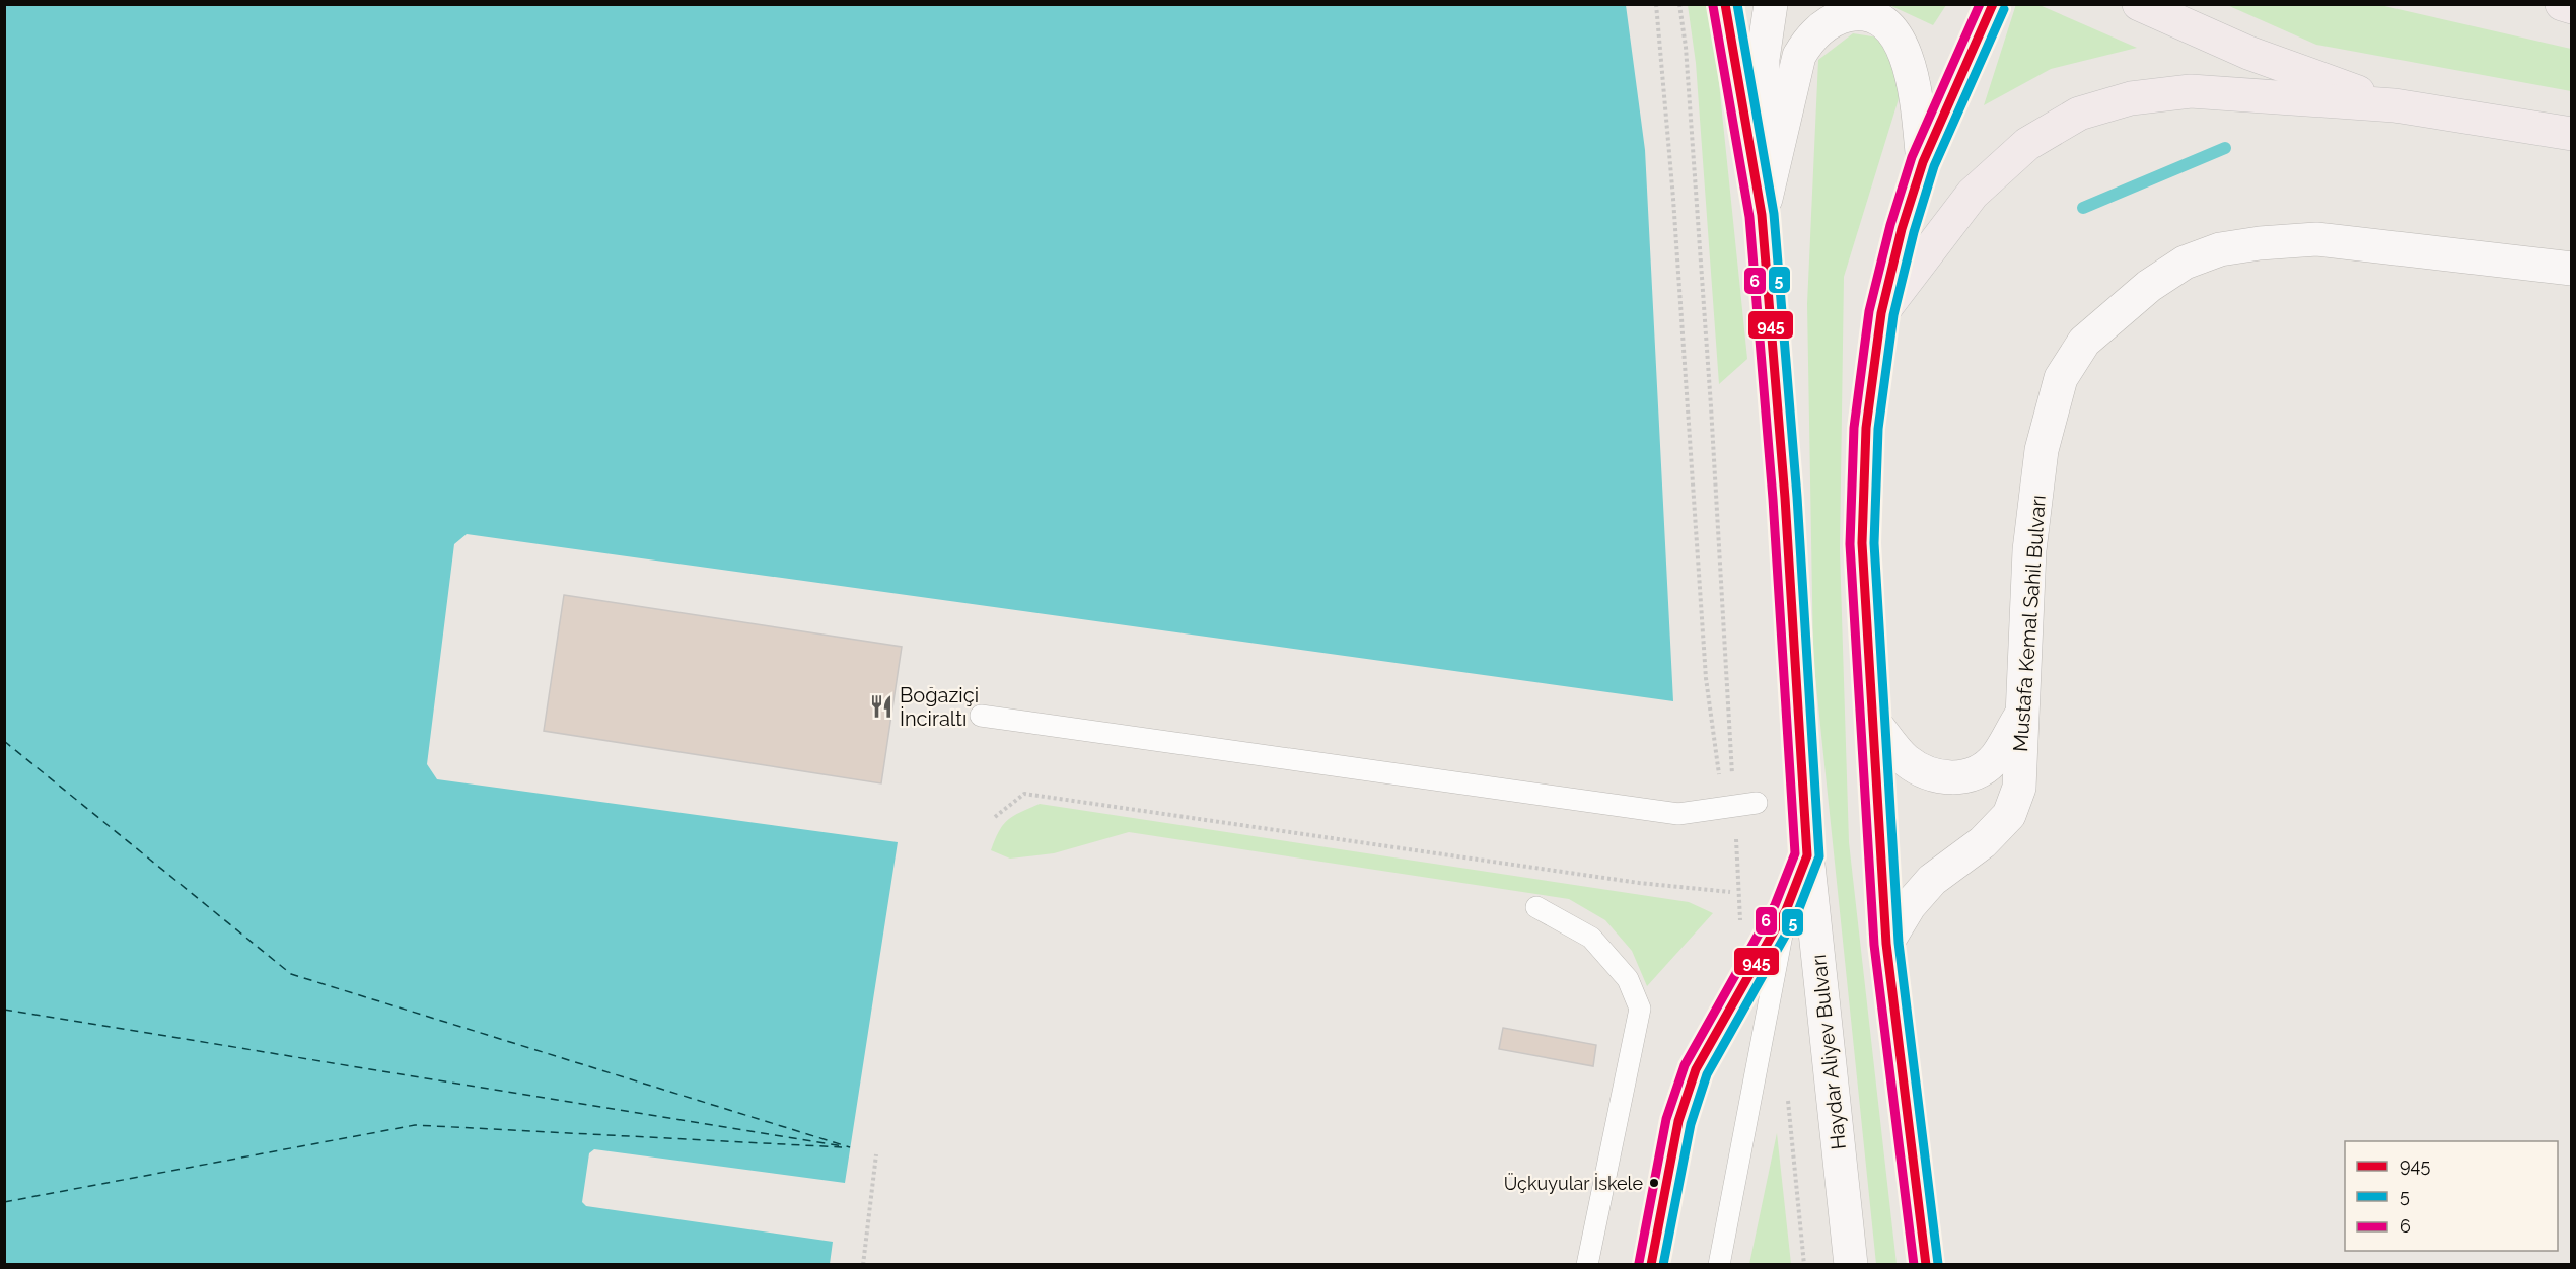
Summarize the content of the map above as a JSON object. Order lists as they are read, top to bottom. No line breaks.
{"streets":{"main road":["Mustafa Kemal Sahil Bulvarı","Haydar Aliyev Bulvarı"]},"places":{"restaurant":["Boğaziçi İnciraltı"],"other":["Üçkuyular İskele"]},"lines":["transit line 945","transit line 5","transit line 6"],"legend":["945","5","6"]}
